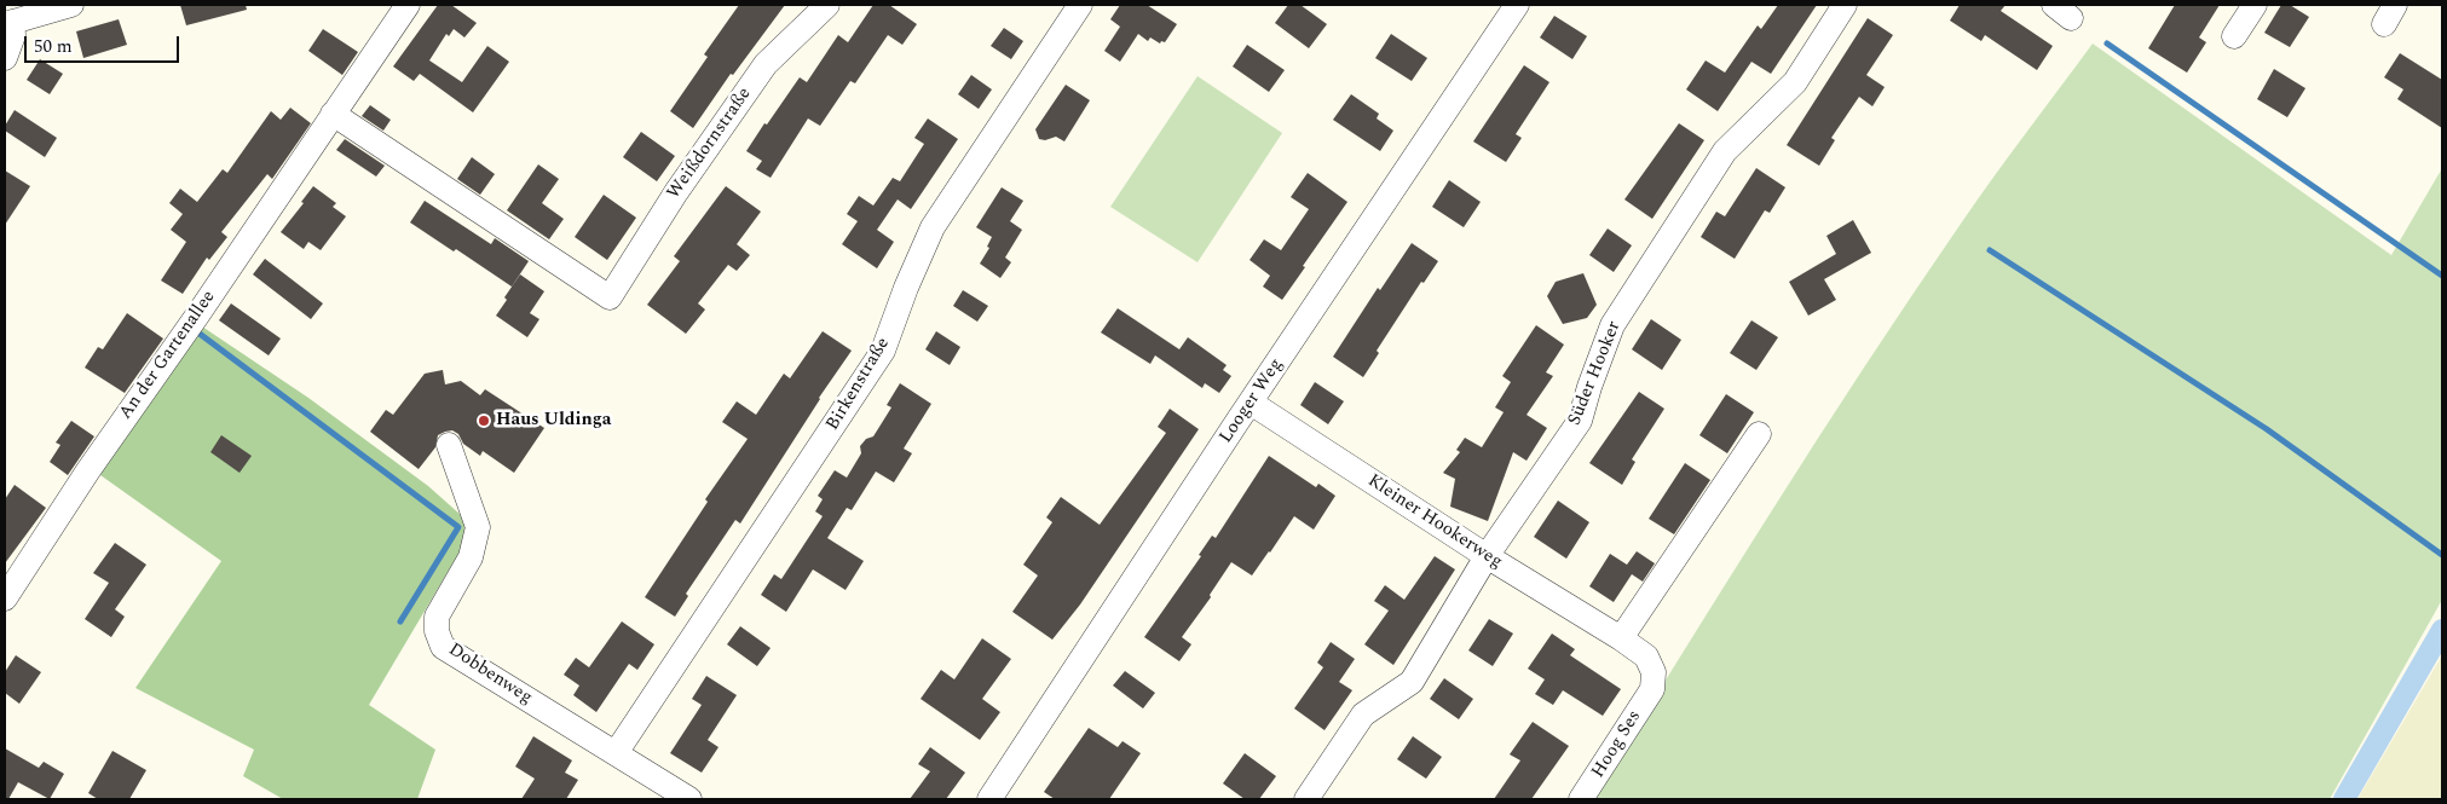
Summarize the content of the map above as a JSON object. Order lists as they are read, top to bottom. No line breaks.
{"streets":{"street":["Weißdornstraße","An der Gartenallee","Süder Hooker","Birkenstraße","Looger Weg","Kleiner Hookerweg","Dobbenweg","Hoog Ses"]},"crossings":[["Weißdornstraße","An der Gartenallee"],["Süder Hooker","Kleiner Hookerweg"],["Birkenstraße","Dobbenweg"],["Looger Weg","Kleiner Hookerweg"],["Kleiner Hookerweg","Hoog Ses"]],"places":["Haus Uldinga"],"scale_bar":"50 m"}
